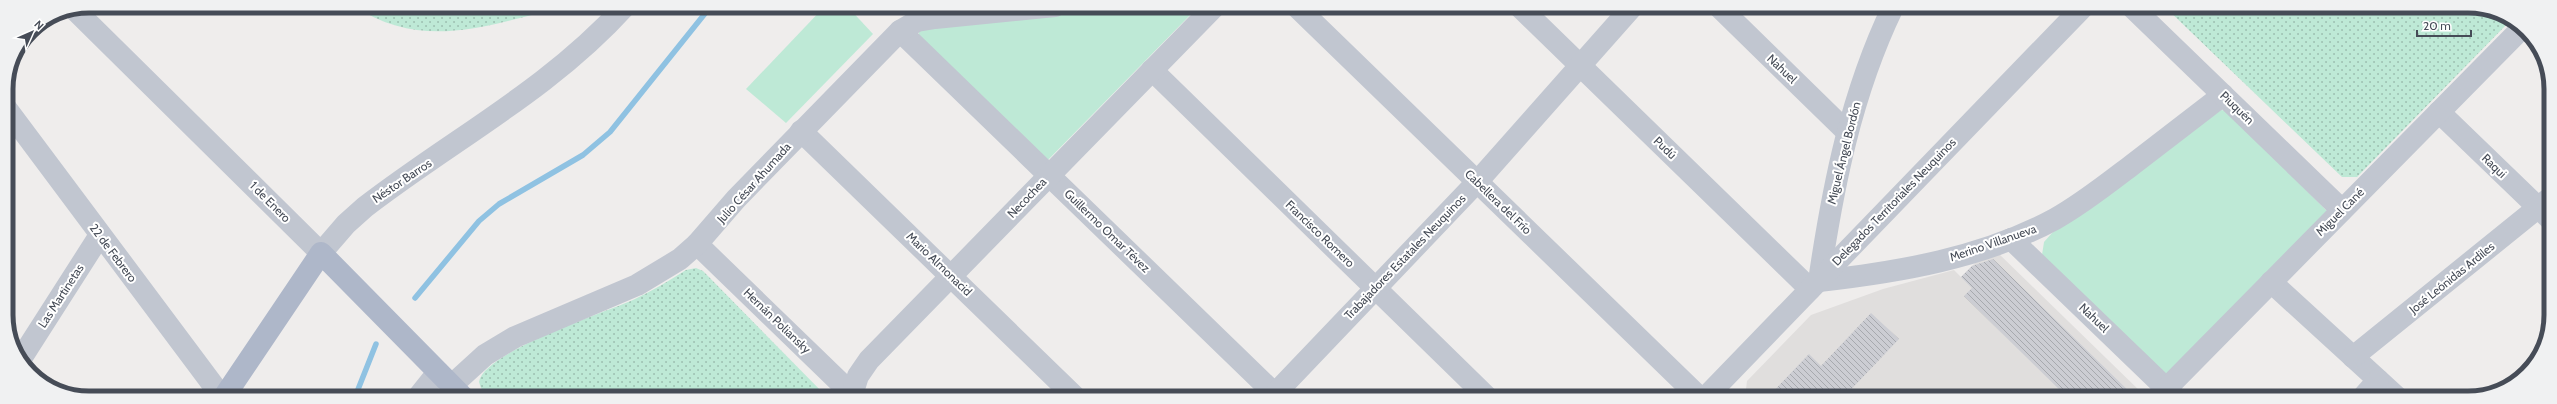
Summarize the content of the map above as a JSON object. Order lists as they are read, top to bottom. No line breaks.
{"streets":{"main road":["Néstor Barros","1 de Enero"],"street":["Nahuel","Piuquén","Pudú","Miguel Ángel Bordón","Raqui","Julio César Ahumada","Necochea","Cabellera del Frío","Delegados Territoriales Neuquinos","Miguel Cané","Guillermo Omar Tévez","Francisco Romero","Merino Villanueva","22 de Febrero","Trabajadores Estatales Neuquinos","Mario Almonacid","José Leónidas Ardiles","Las Martinetas","Hernán Poliansky"]},"crossings":[["Nahuel","Miguel Ángel Bordón"],["Nahuel","Merino Villanueva"],["Piuquén","Miguel Cané"],["Piuquén","Merino Villanueva"],["Pudú","Miguel Ángel Bordón"],["Pudú","Delegados Territoriales Neuquinos"],["Pudú","Merino Villanueva"],["Pudú","Trabajadores Estatales Neuquinos"],["Miguel Ángel Bordón","Delegados Territoriales Neuquinos"],["Miguel Ángel Bordón","Merino Villanueva"],["Raqui","Miguel Cané"],["Néstor Barros","1 de Enero"],["Julio César Ahumada","1 de Enero"],["Julio César Ahumada","Guillermo Omar Tévez"],["Julio César Ahumada","Mario Almonacid"],["Julio César Ahumada","Hernán Poliansky"],["Necochea","Guillermo Omar Tévez"],["Necochea","Francisco Romero"],["Necochea","Mario Almonacid"],["Cabellera del Frío","Trabajadores Estatales Neuquinos"],["Delegados Territoriales Neuquinos","Merino Villanueva"],["Francisco Romero","Trabajadores Estatales Neuquinos"],["22 de Febrero","Las Martinetas"]],"scale_bar":"20 m","north":"top right"}
